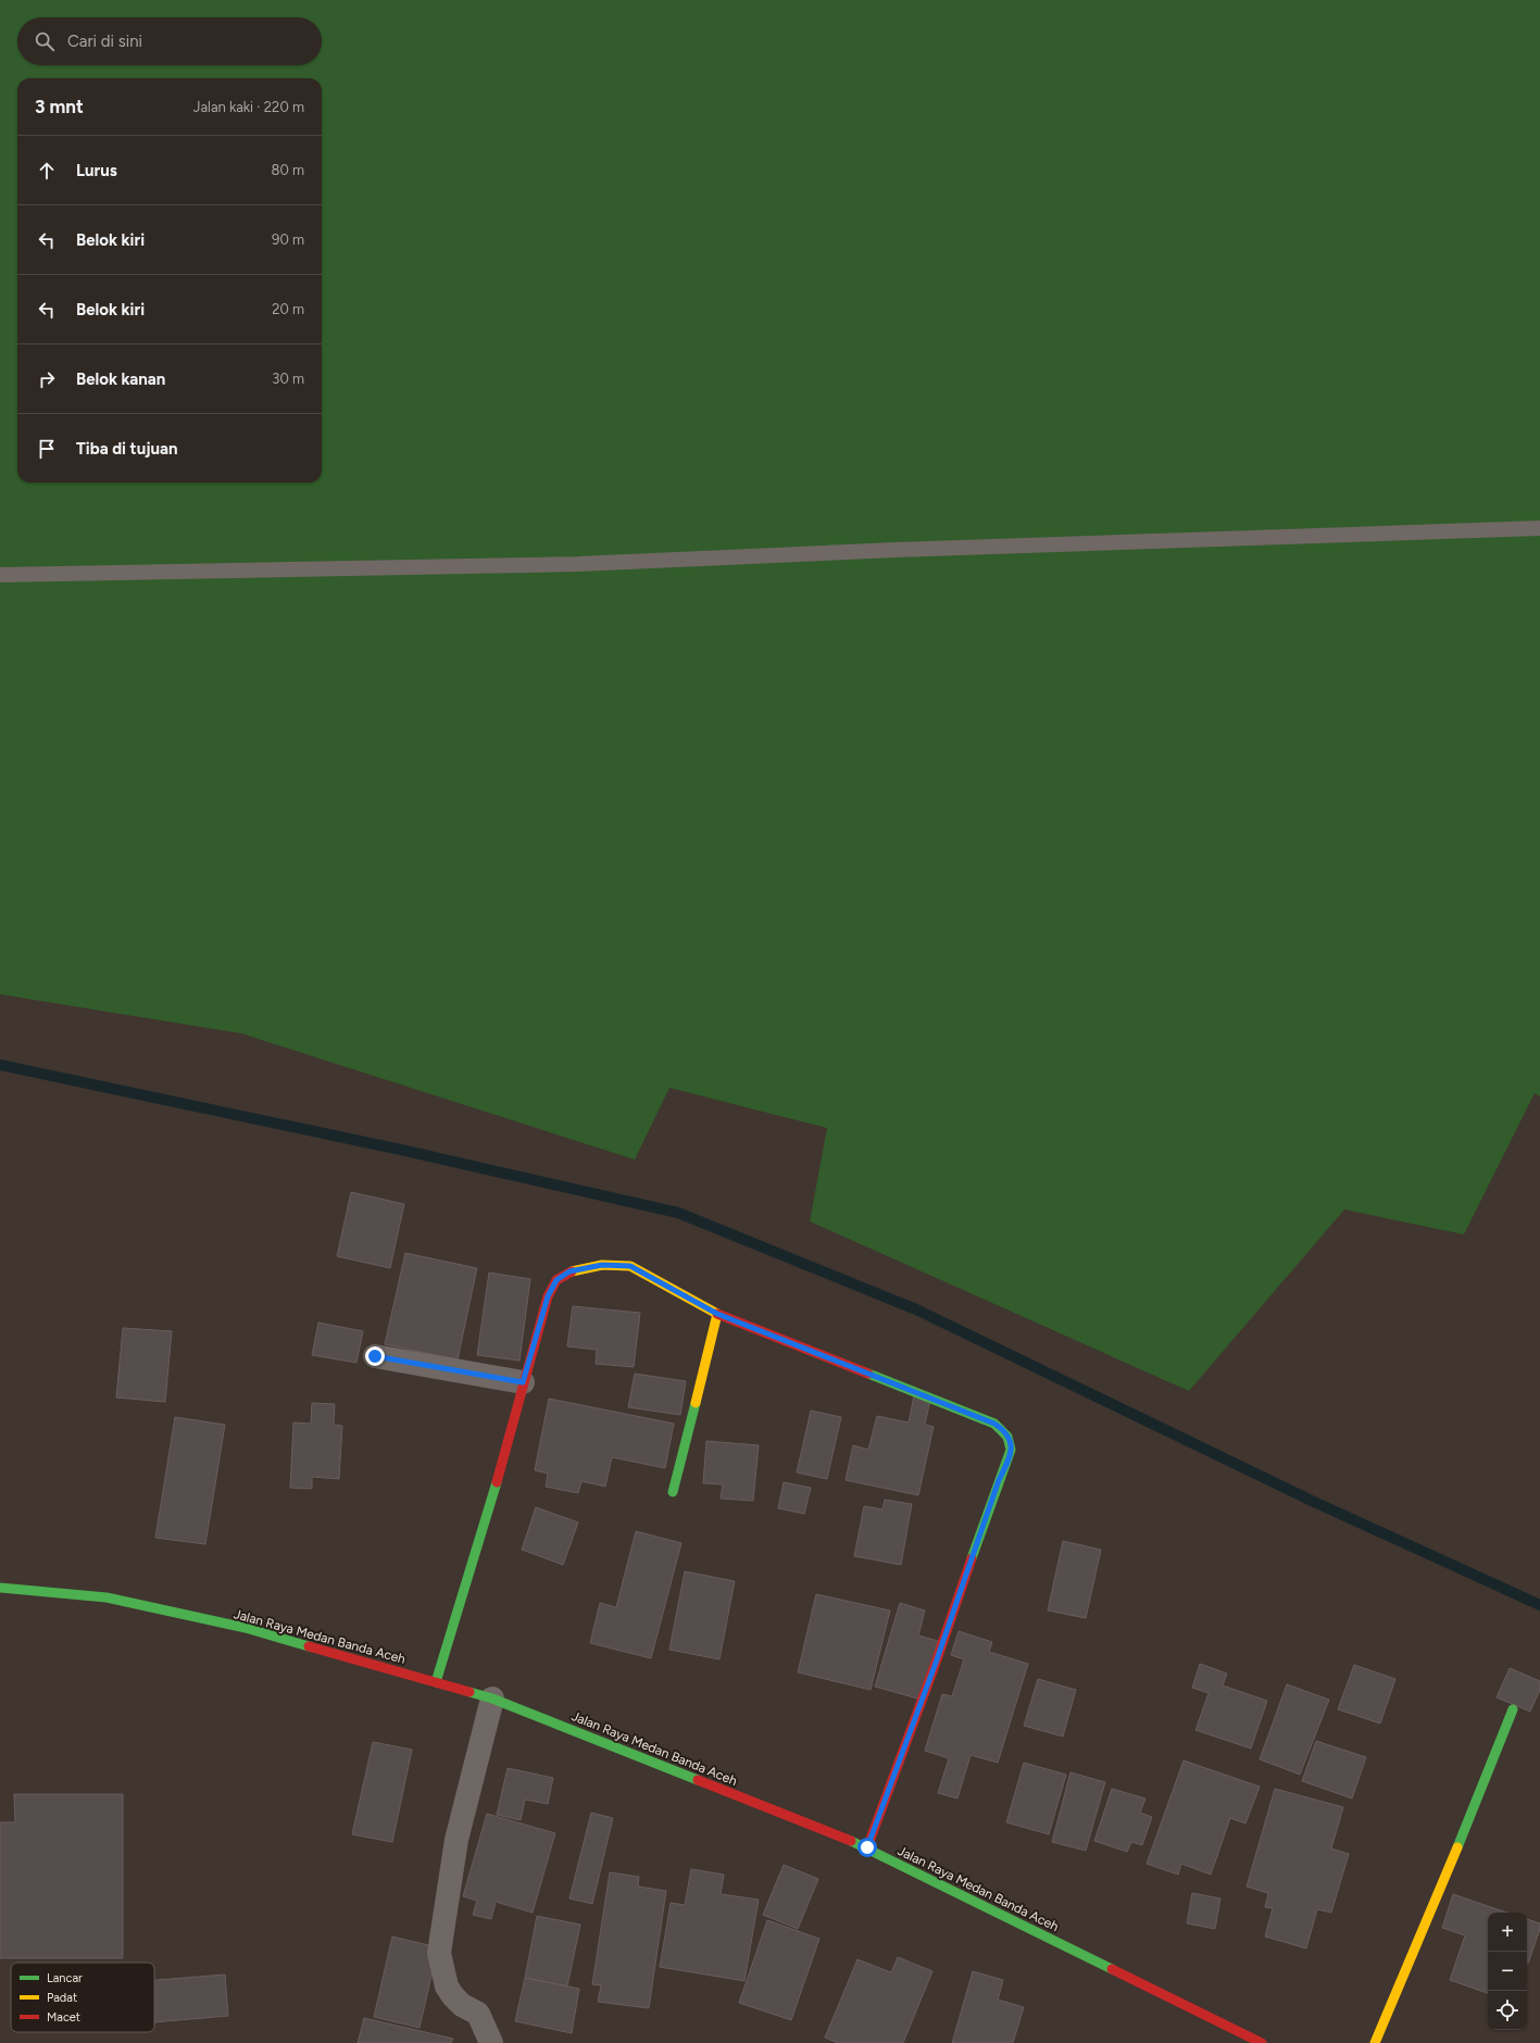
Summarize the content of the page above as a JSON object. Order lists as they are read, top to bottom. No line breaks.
{"streets":{"main road":["Jalan Raya Medan Banda Aceh"]},"legend":["Lancar","Padat","Macet"],"page":{"search":"Cari di sini","heading":["3 mnt","Jalan kaki · 220 m"],"list":[["Lurus","80 m"],["Belok kiri","90 m"],["Belok kiri","20 m"],["Belok kanan","30 m"],"Tiba di tujuan"],"map_buttons":["+","−"]}}
